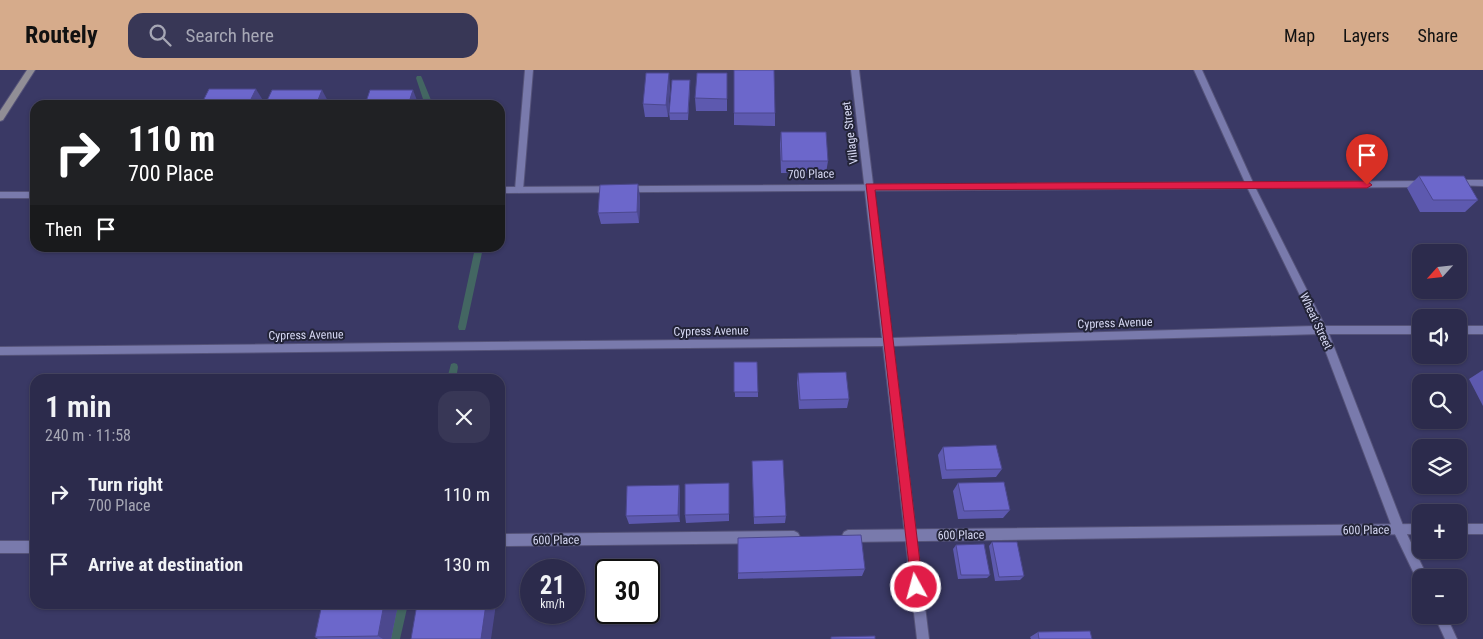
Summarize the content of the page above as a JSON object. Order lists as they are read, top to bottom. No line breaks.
{"streets":{"street":["Village Street","700 Place","Wheat Street","Cypress Avenue","600 Place"]},"crossings":[["Village Street","700 Place"],["Village Street","Cypress Avenue"],["Village Street","600 Place"],["700 Place","Wheat Street"],["Wheat Street","Cypress Avenue"],["Wheat Street","600 Place"]],"north":"bottom left","page":{"header":"Routely","search":"Search here","nav":["Map","Layers","Share"],"turn":["110 m","700 Place"],"then":"Then","map_buttons":["+","−"],"heading":["1 min","240 m · 11:58"],"list":[{"name":"Turn right","note":"700 Place","value":"110 m"},{"name":"Arrive at destination","value":"130 m"}],"speed":"21 km/h","limit":"30"}}
